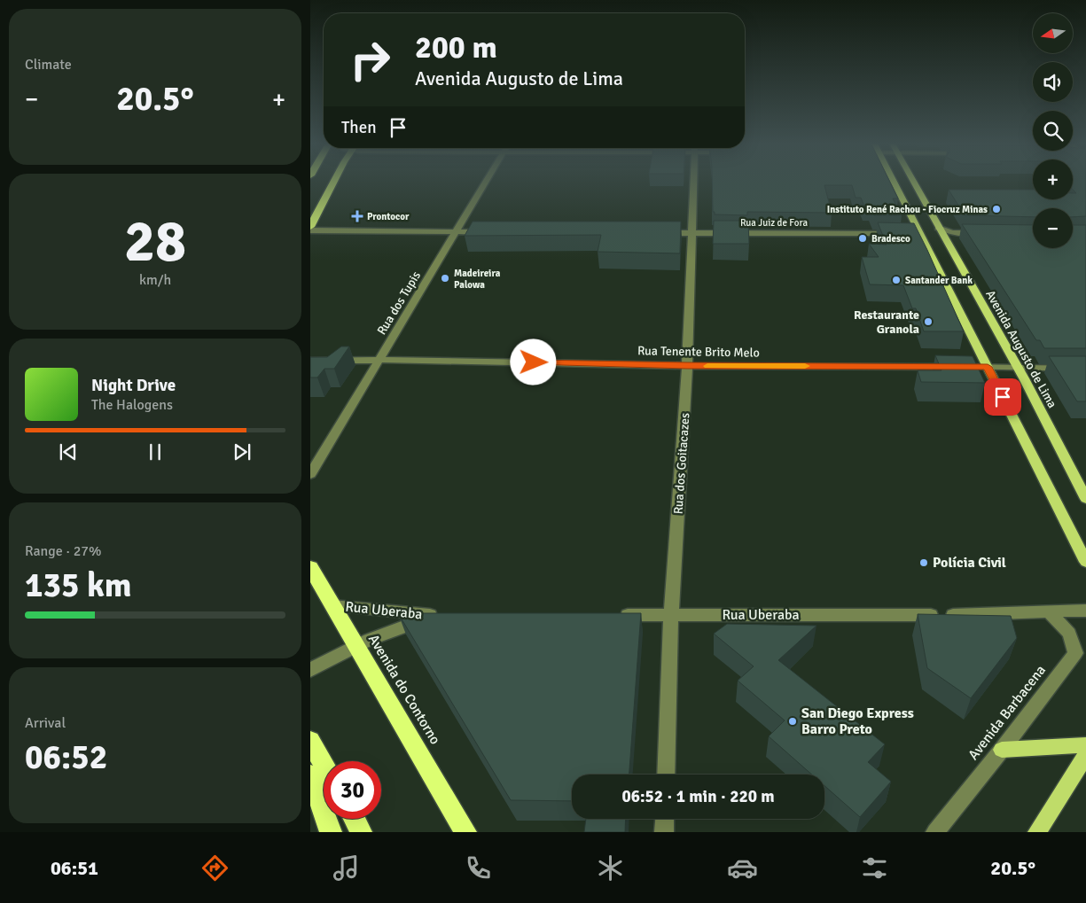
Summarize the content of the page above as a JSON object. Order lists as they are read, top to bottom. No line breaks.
{"streets":{"highway":["Avenida do Contorno"],"main road":["Avenida Augusto de Lima"],"street":["Rua Juiz de Fora","Rua dos Tupis","Rua Tenente Brito Melo","Rua dos Goitacazes","Rua Uberaba","Avenida Barbacena"]},"crossings":[["Rua Juiz de Fora","Rua dos Goitacazes"],["Rua dos Tupis","Rua Tenente Brito Melo"],["Avenida Augusto de Lima","Rua Tenente Brito Melo"],["Rua Tenente Brito Melo","Rua dos Goitacazes"],["Rua dos Goitacazes","Rua Uberaba"],["Rua Uberaba","Avenida do Contorno"],["Rua Uberaba","Avenida Barbacena"]],"places":{"other":["Instituto René Rachou - Fiocruz Minas","Bradesco","Madeireira Palowa","Santander Bank","Restaurante Granola","Polícia Civil","San Diego Express Barro Preto"],"health":["Prontocor"]},"north":"left","page":{"tile":["Climate",["28","km/h"],["Range · 27%","135 km"],["Arrival","06:52"]],"map_buttons":["+","−"],"turn":["200 m","Avenida Augusto de Lima"],"heat":["−","20.5°","+"],"then":"Then","song":["Night Drive","The Halogens"],"limit":"30","trip":"06:52 · 1 min · 220 m","tabs":["06:51","20.5°"]}}
